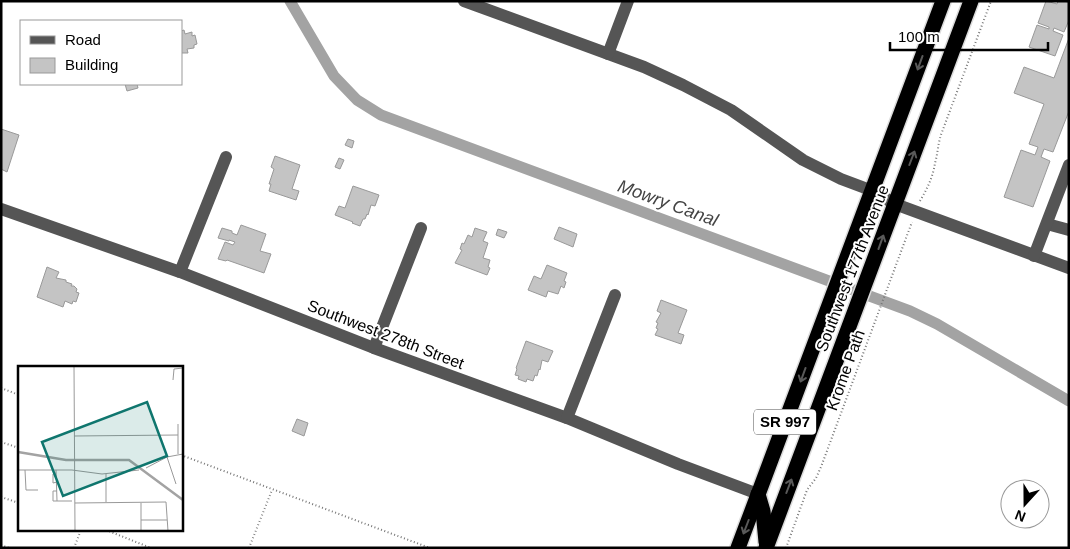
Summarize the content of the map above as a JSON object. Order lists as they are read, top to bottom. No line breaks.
{"streets":{"highway":["Southwest 177th Avenue","SR 997"],"street":["Southwest 278th Street"],"path":["Krome Path"]},"crossings":[["Southwest 177th Avenue","Southwest 278th Street"]],"water":["Mowry Canal"],"legend":["Road","Building"],"scale_bar":"100 m","north":"bottom"}
